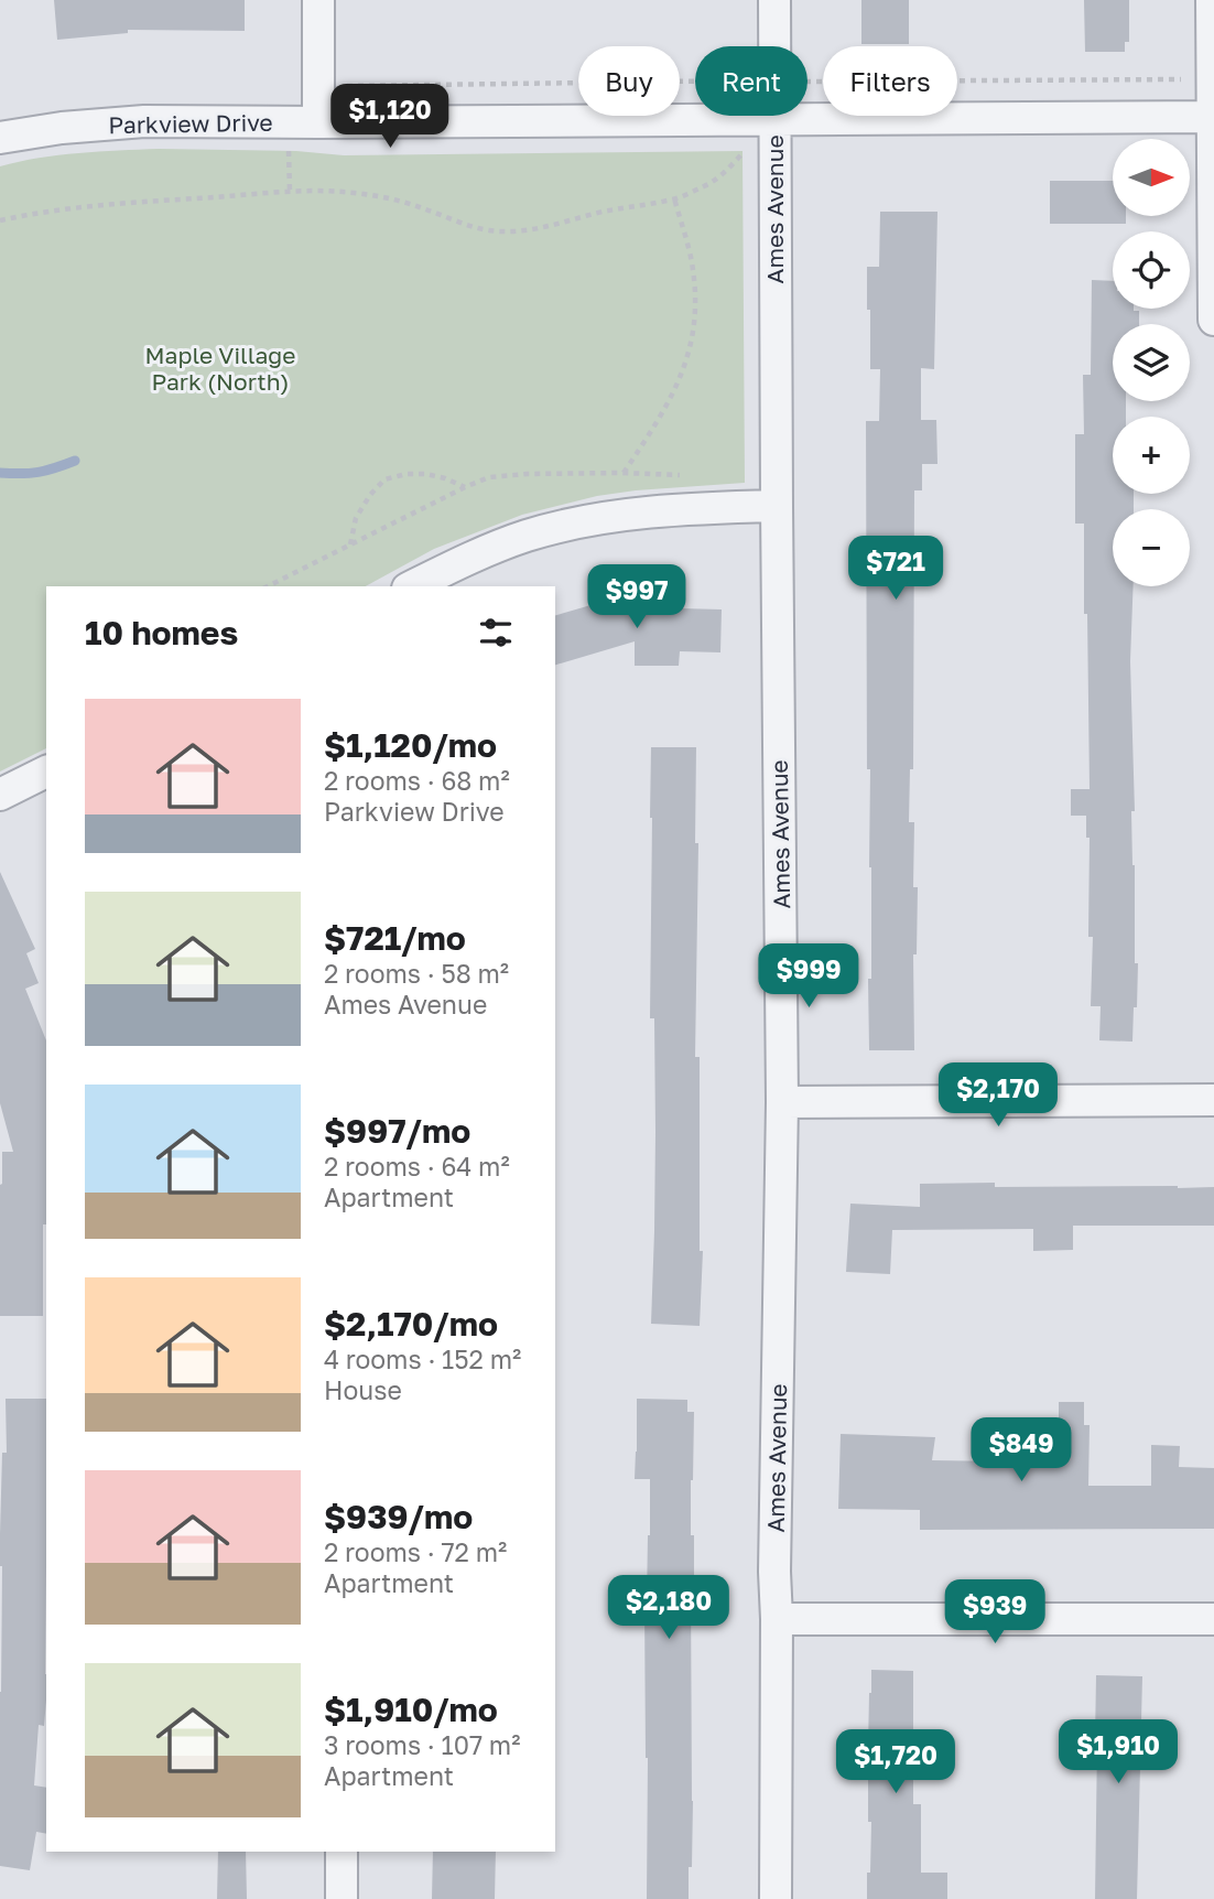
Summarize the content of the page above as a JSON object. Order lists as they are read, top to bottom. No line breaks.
{"streets":{"street":["Parkview Drive","Ames Avenue"]},"crossings":[["Parkview Drive","Ames Avenue"]],"parks":["Maple Village Park (North)"],"north":"right","page":{"chip":["Buy","Rent","Filters"],"price":["$1,120","$721","$997","$999","$2,170","$849","$2,180","$939","$1,910","$1,720"],"map_buttons":["+","−"],"heading":"10 homes","list":[{"name":"$1,120/mo","note":"2 rooms · 68 m² · Parkview Drive"},{"name":"$721/mo","note":"2 rooms · 58 m² · Ames Avenue"},{"name":"$997/mo","note":"2 rooms · 64 m² · Apartment"},{"name":"$2,170/mo","note":"4 rooms · 152 m² · House"},{"name":"$939/mo","note":"2 rooms · 72 m² · Apartment"},{"name":"$1,910/mo","note":"3 rooms · 107 m² · Apartment"}]}}
